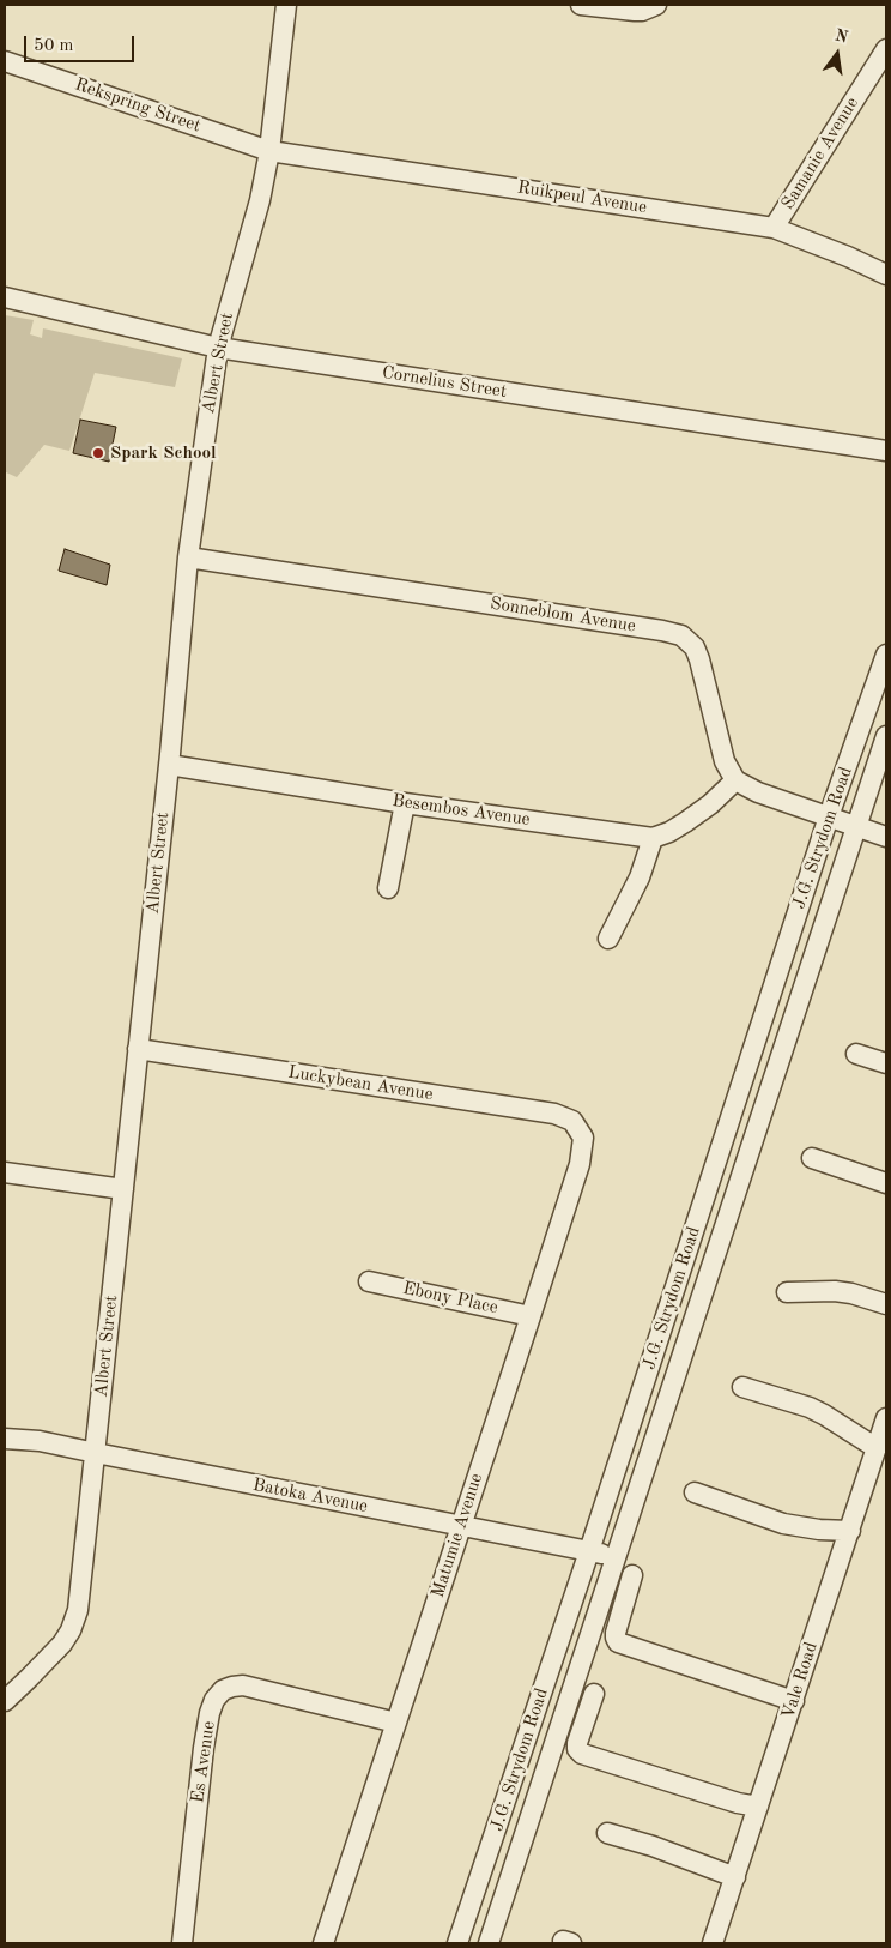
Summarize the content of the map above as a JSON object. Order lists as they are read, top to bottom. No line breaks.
{"streets":{"street":["Rekspring Street","Samanie Avenue","Ruikpeul Avenue","Albert Street","Cornelius Street","Sonneblom Avenue","Besembos Avenue","J.G. Strydom Road","Luckybean Avenue","Ebony Place","Batoka Avenue","Matumie Avenue","Vale Road","Es Avenue"]},"crossings":[["Rekspring Street","Ruikpeul Avenue"],["Rekspring Street","Albert Street"],["Samanie Avenue","Ruikpeul Avenue"],["Ruikpeul Avenue","Albert Street"],["Albert Street","Cornelius Street"],["Albert Street","Sonneblom Avenue"],["Albert Street","Besembos Avenue"],["Albert Street","Luckybean Avenue"],["Albert Street","Batoka Avenue"],["J.G. Strydom Road","Batoka Avenue"],["Luckybean Avenue","Matumie Avenue"],["Ebony Place","Matumie Avenue"],["Batoka Avenue","Matumie Avenue"],["Matumie Avenue","Es Avenue"]],"places":["Spark School"],"scale_bar":"50 m","north":"top"}
